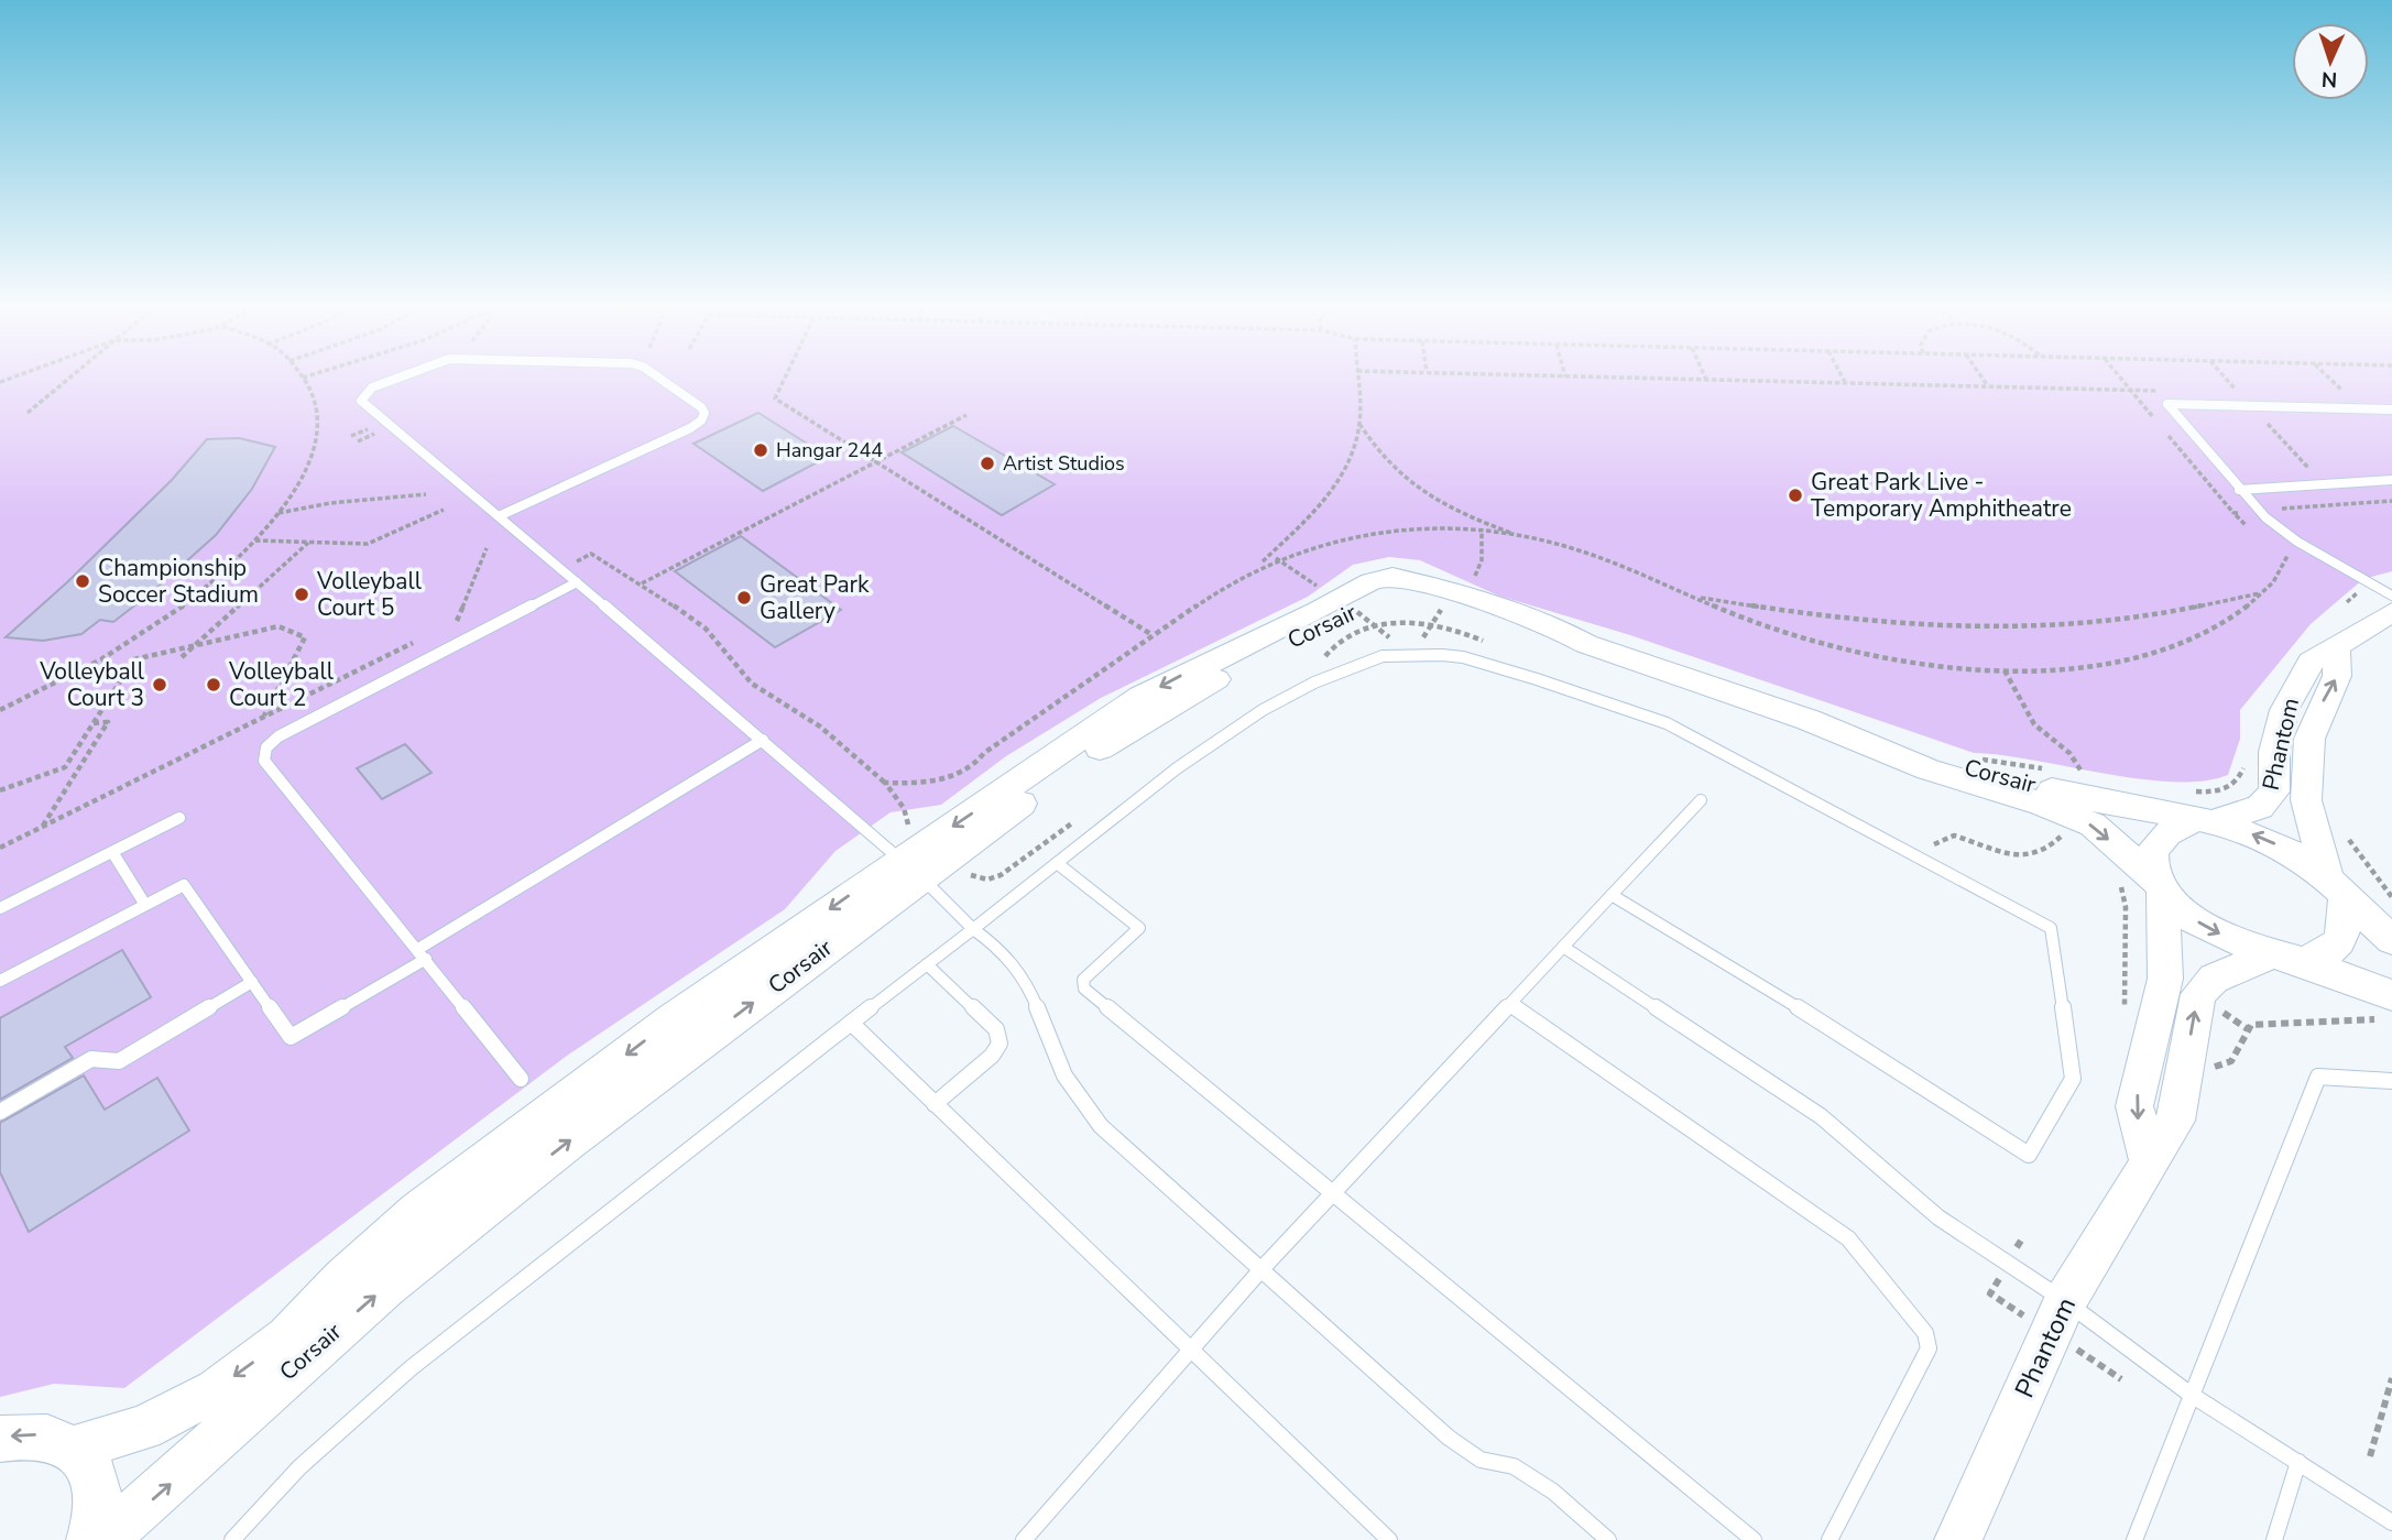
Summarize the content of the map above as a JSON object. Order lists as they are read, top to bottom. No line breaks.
{"streets":{"street":["Corsair","Phantom"]},"crossings":[["Corsair","Phantom"]],"places":["Hangar 244","Artist Studios","Great Park Live - Temporary Amphitheatre","Championship Soccer Stadium","Volleyball Court 5","Great Park Gallery","Volleyball Court 3","Volleyball Court 2"],"north":"bottom"}
